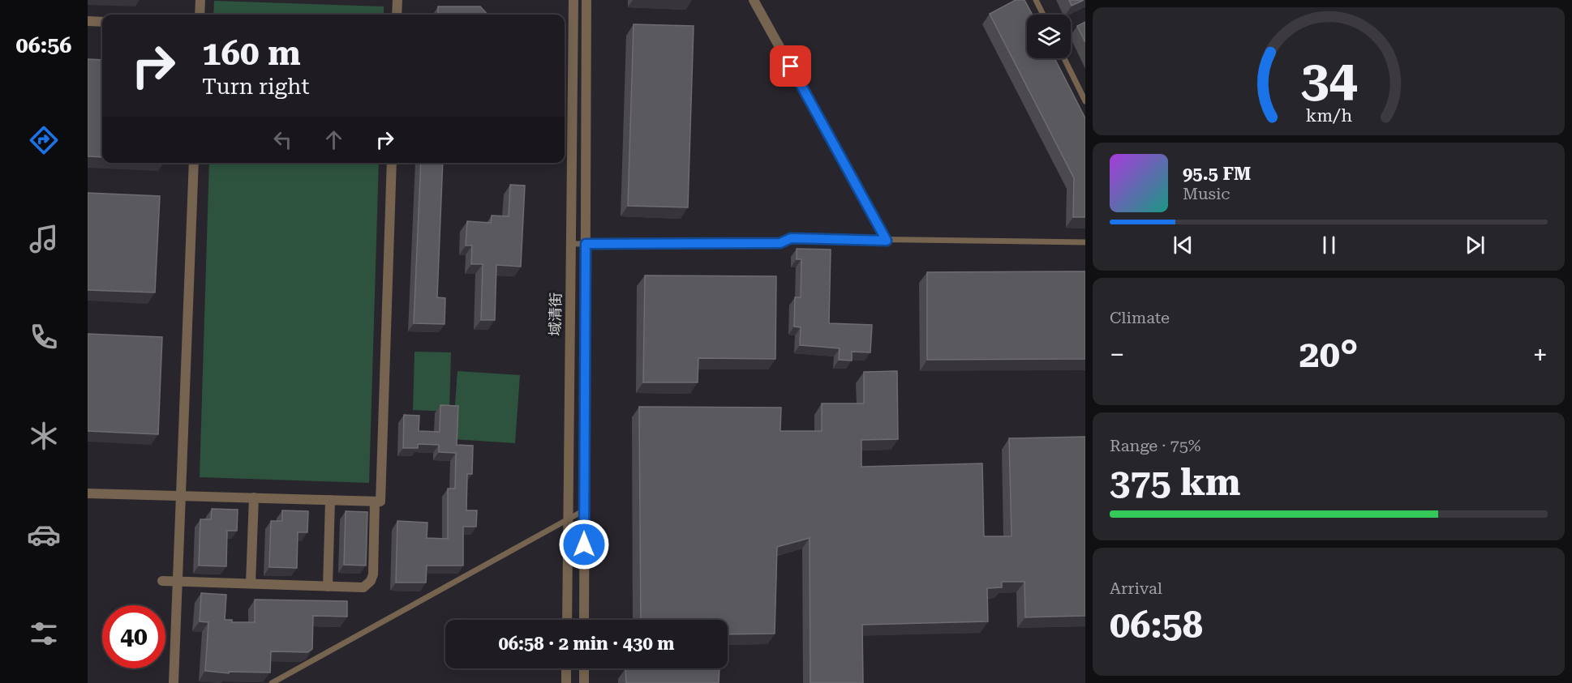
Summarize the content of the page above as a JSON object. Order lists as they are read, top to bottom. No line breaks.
{"streets":{"street":["域清街"]},"page":{"tabs":"06:56","turn":["160 m","Turn right"],"song":["95.5 FM","Music"],"tile":["Climate",["Range · 75%","375 km"],["Arrival","06:58"]],"heat":["−","20°","+"],"limit":"40","trip":"06:58 · 2 min · 430 m","gauge":["34","km/h"]}}
